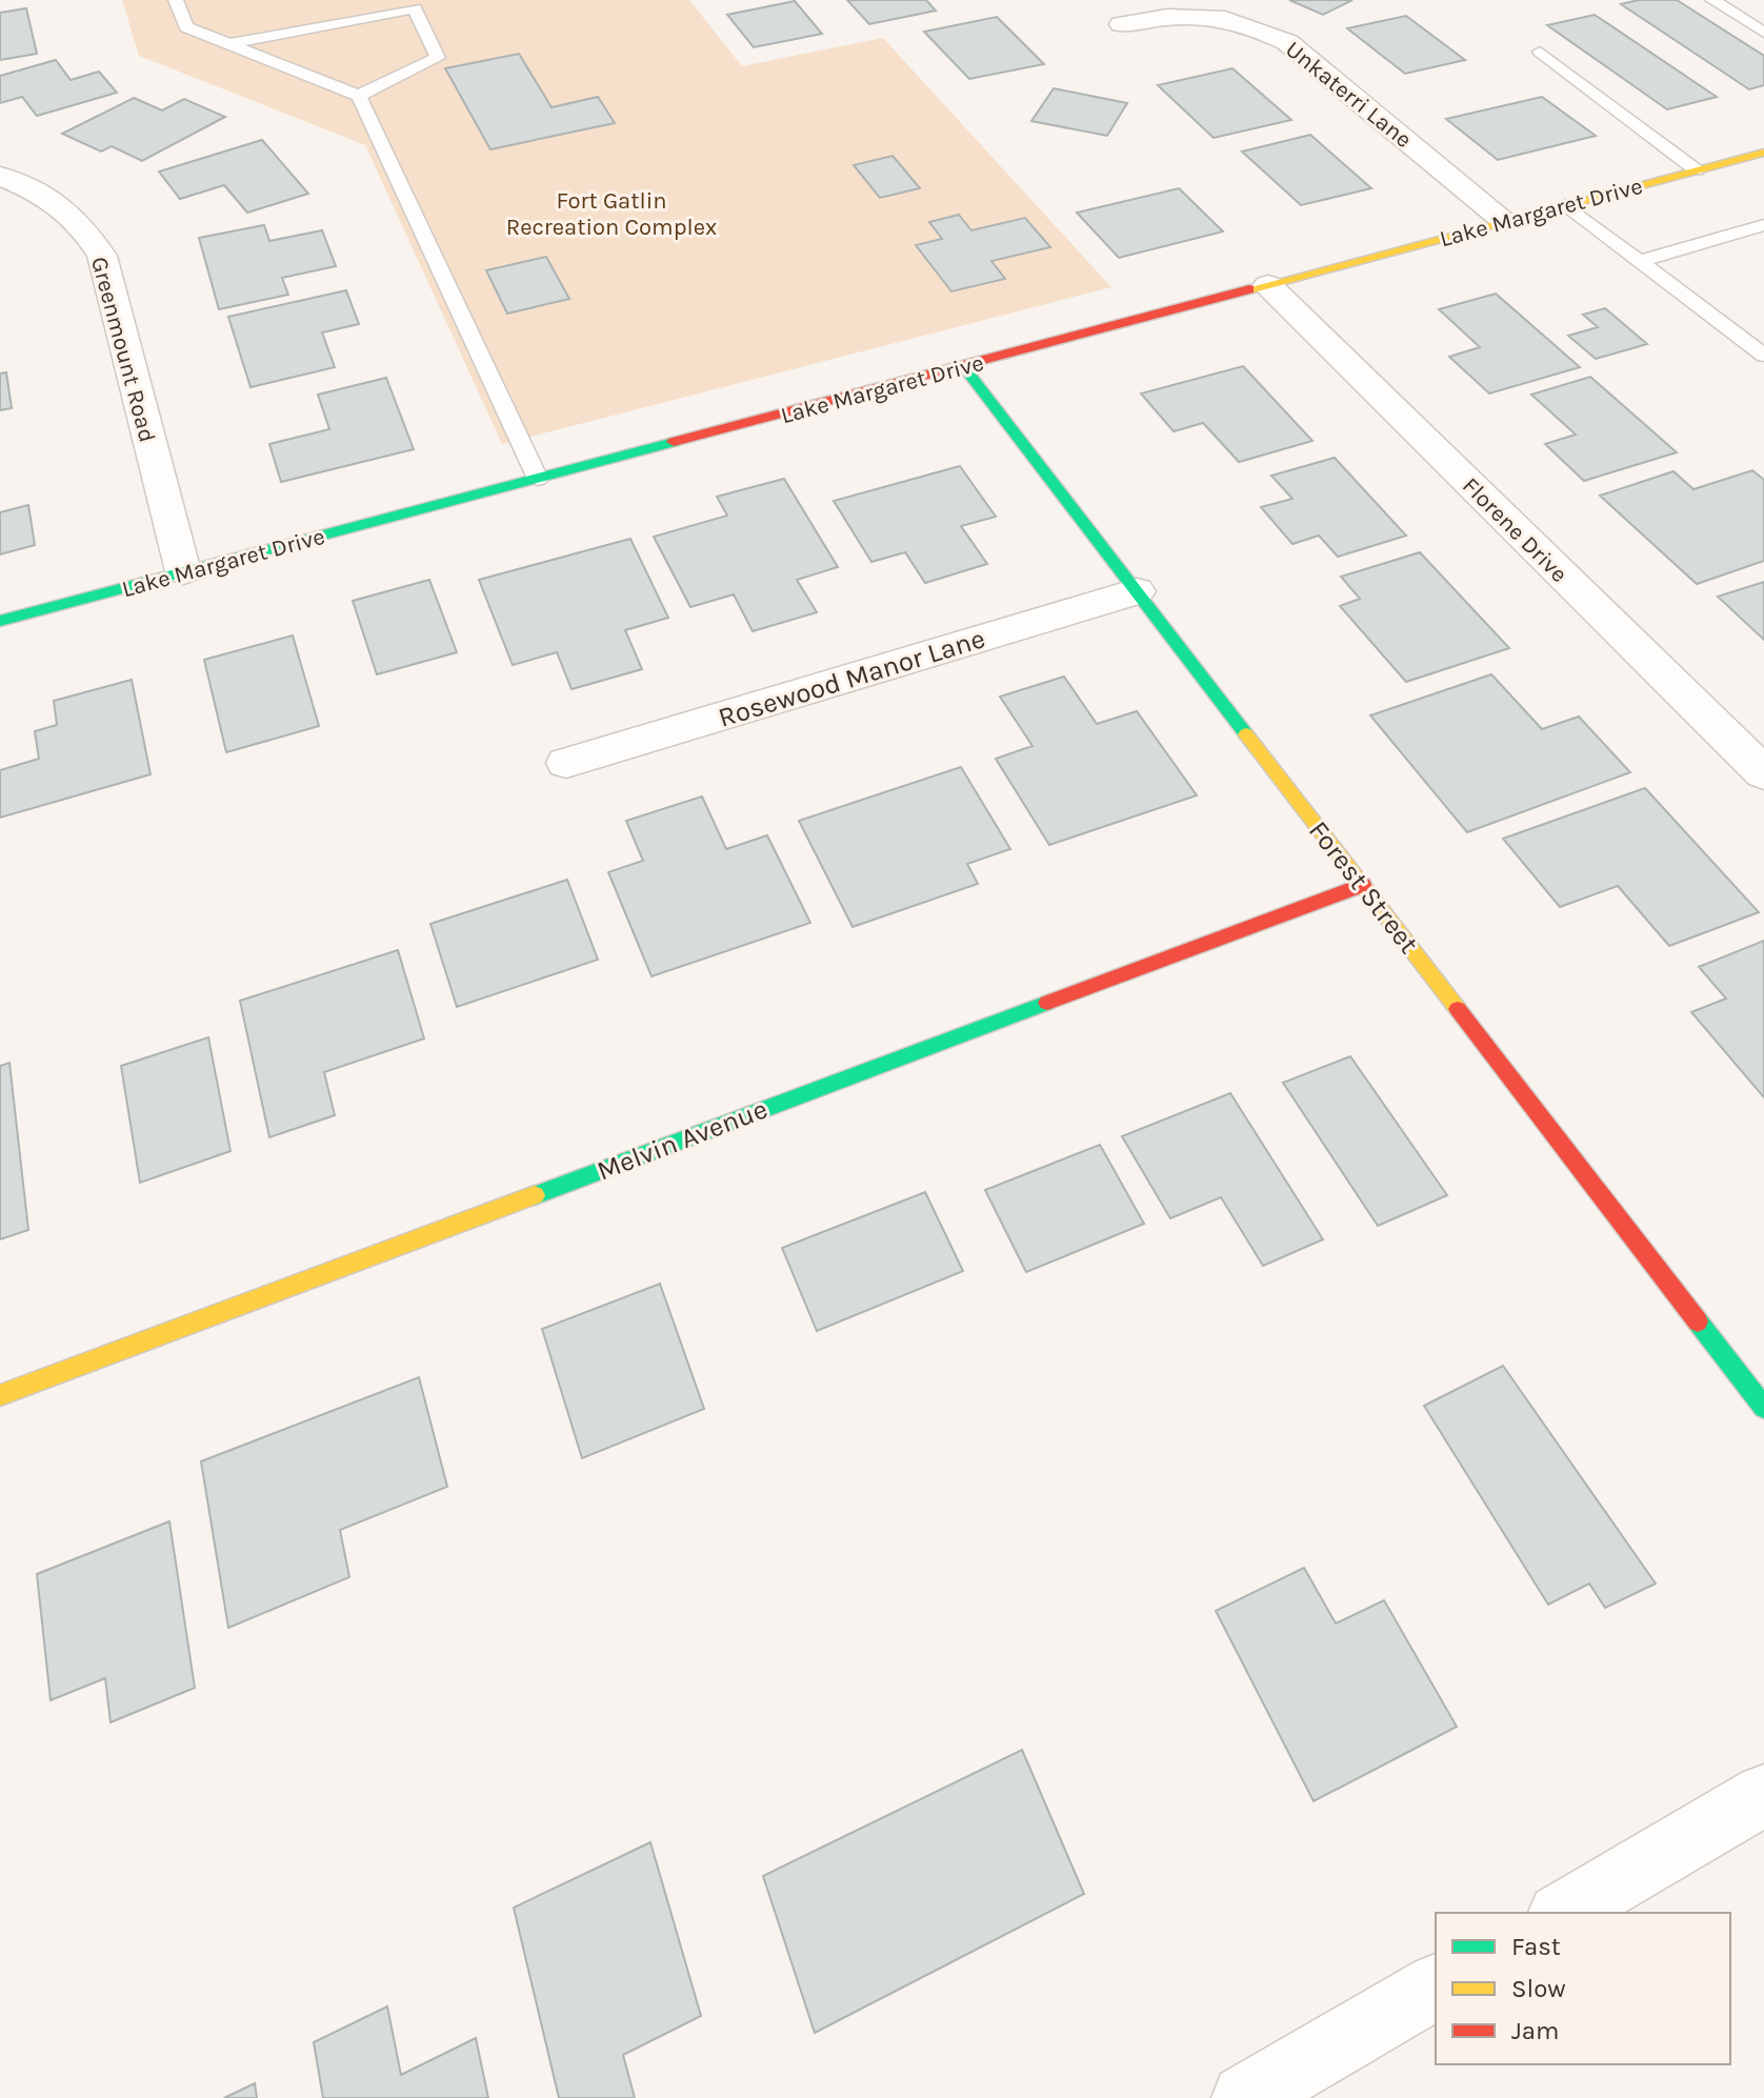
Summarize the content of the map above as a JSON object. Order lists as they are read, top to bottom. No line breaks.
{"streets":{"street":["Unkaterri Lane","Lake Margaret Drive","Greenmount Road","Florene Drive","Rosewood Manor Lane","Forest Street","Melvin Avenue"]},"crossings":[["Unkaterri Lane","Lake Margaret Drive"],["Lake Margaret Drive","Greenmount Road"],["Lake Margaret Drive","Florene Drive"],["Lake Margaret Drive","Forest Street"],["Rosewood Manor Lane","Forest Street"],["Forest Street","Melvin Avenue"]],"parks":["Fort Gatlin Recreation Complex"],"legend":["Fast","Slow","Jam"]}
